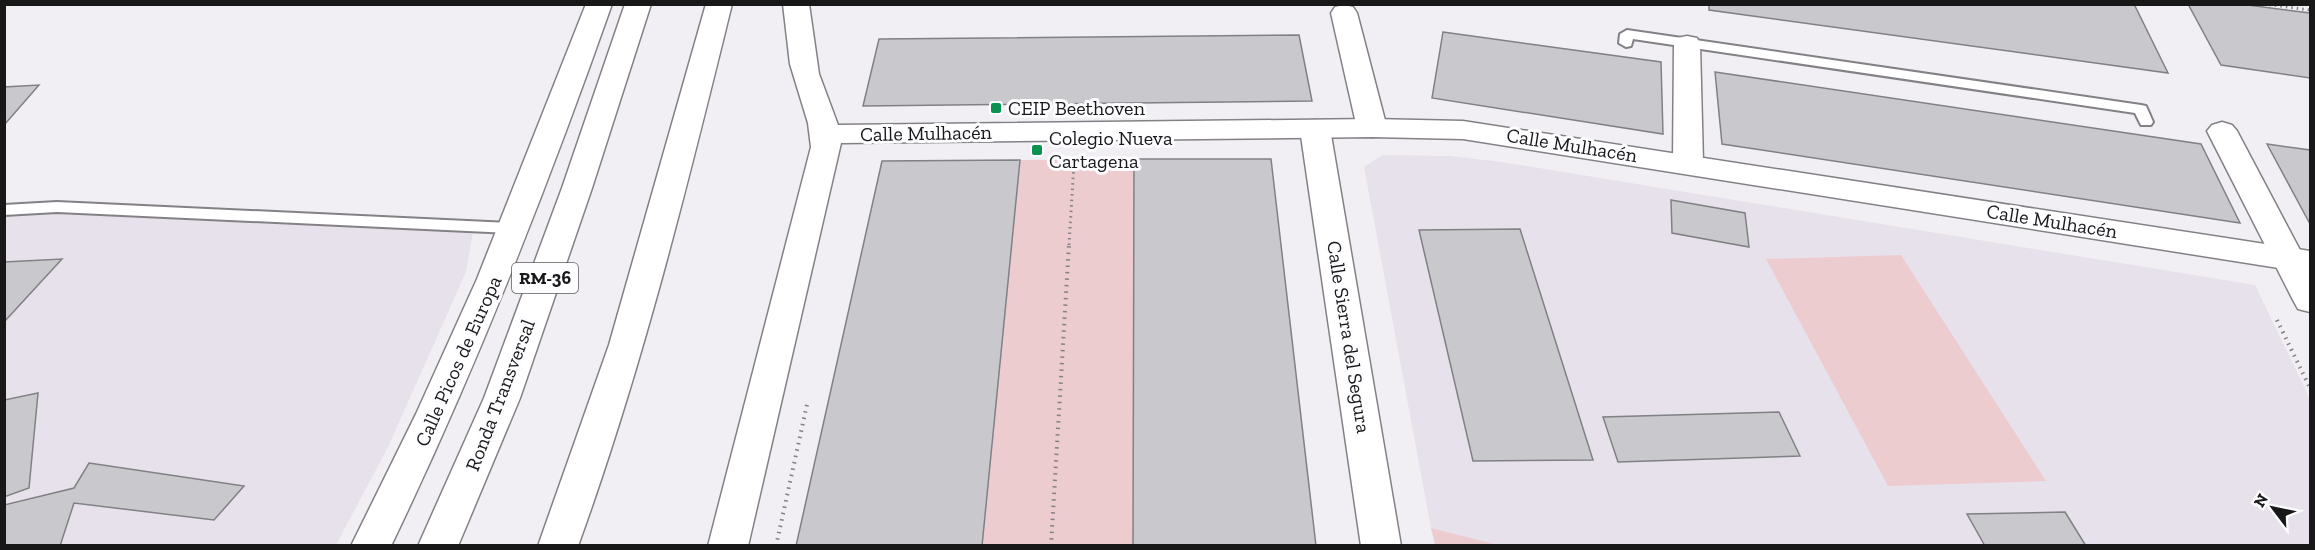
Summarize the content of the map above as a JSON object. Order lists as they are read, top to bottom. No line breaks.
{"streets":{"main road":["Calle Mulhacén","RM-36","Calle Sierra del Segura","Calle Picos de Europa","Ronda Transversal"]},"crossings":[["Calle Mulhacén","Calle Sierra del Segura"]],"places":{"transit":["CEIP Beethoven","Colegio Nueva Cartagena"]},"north":"top left"}
